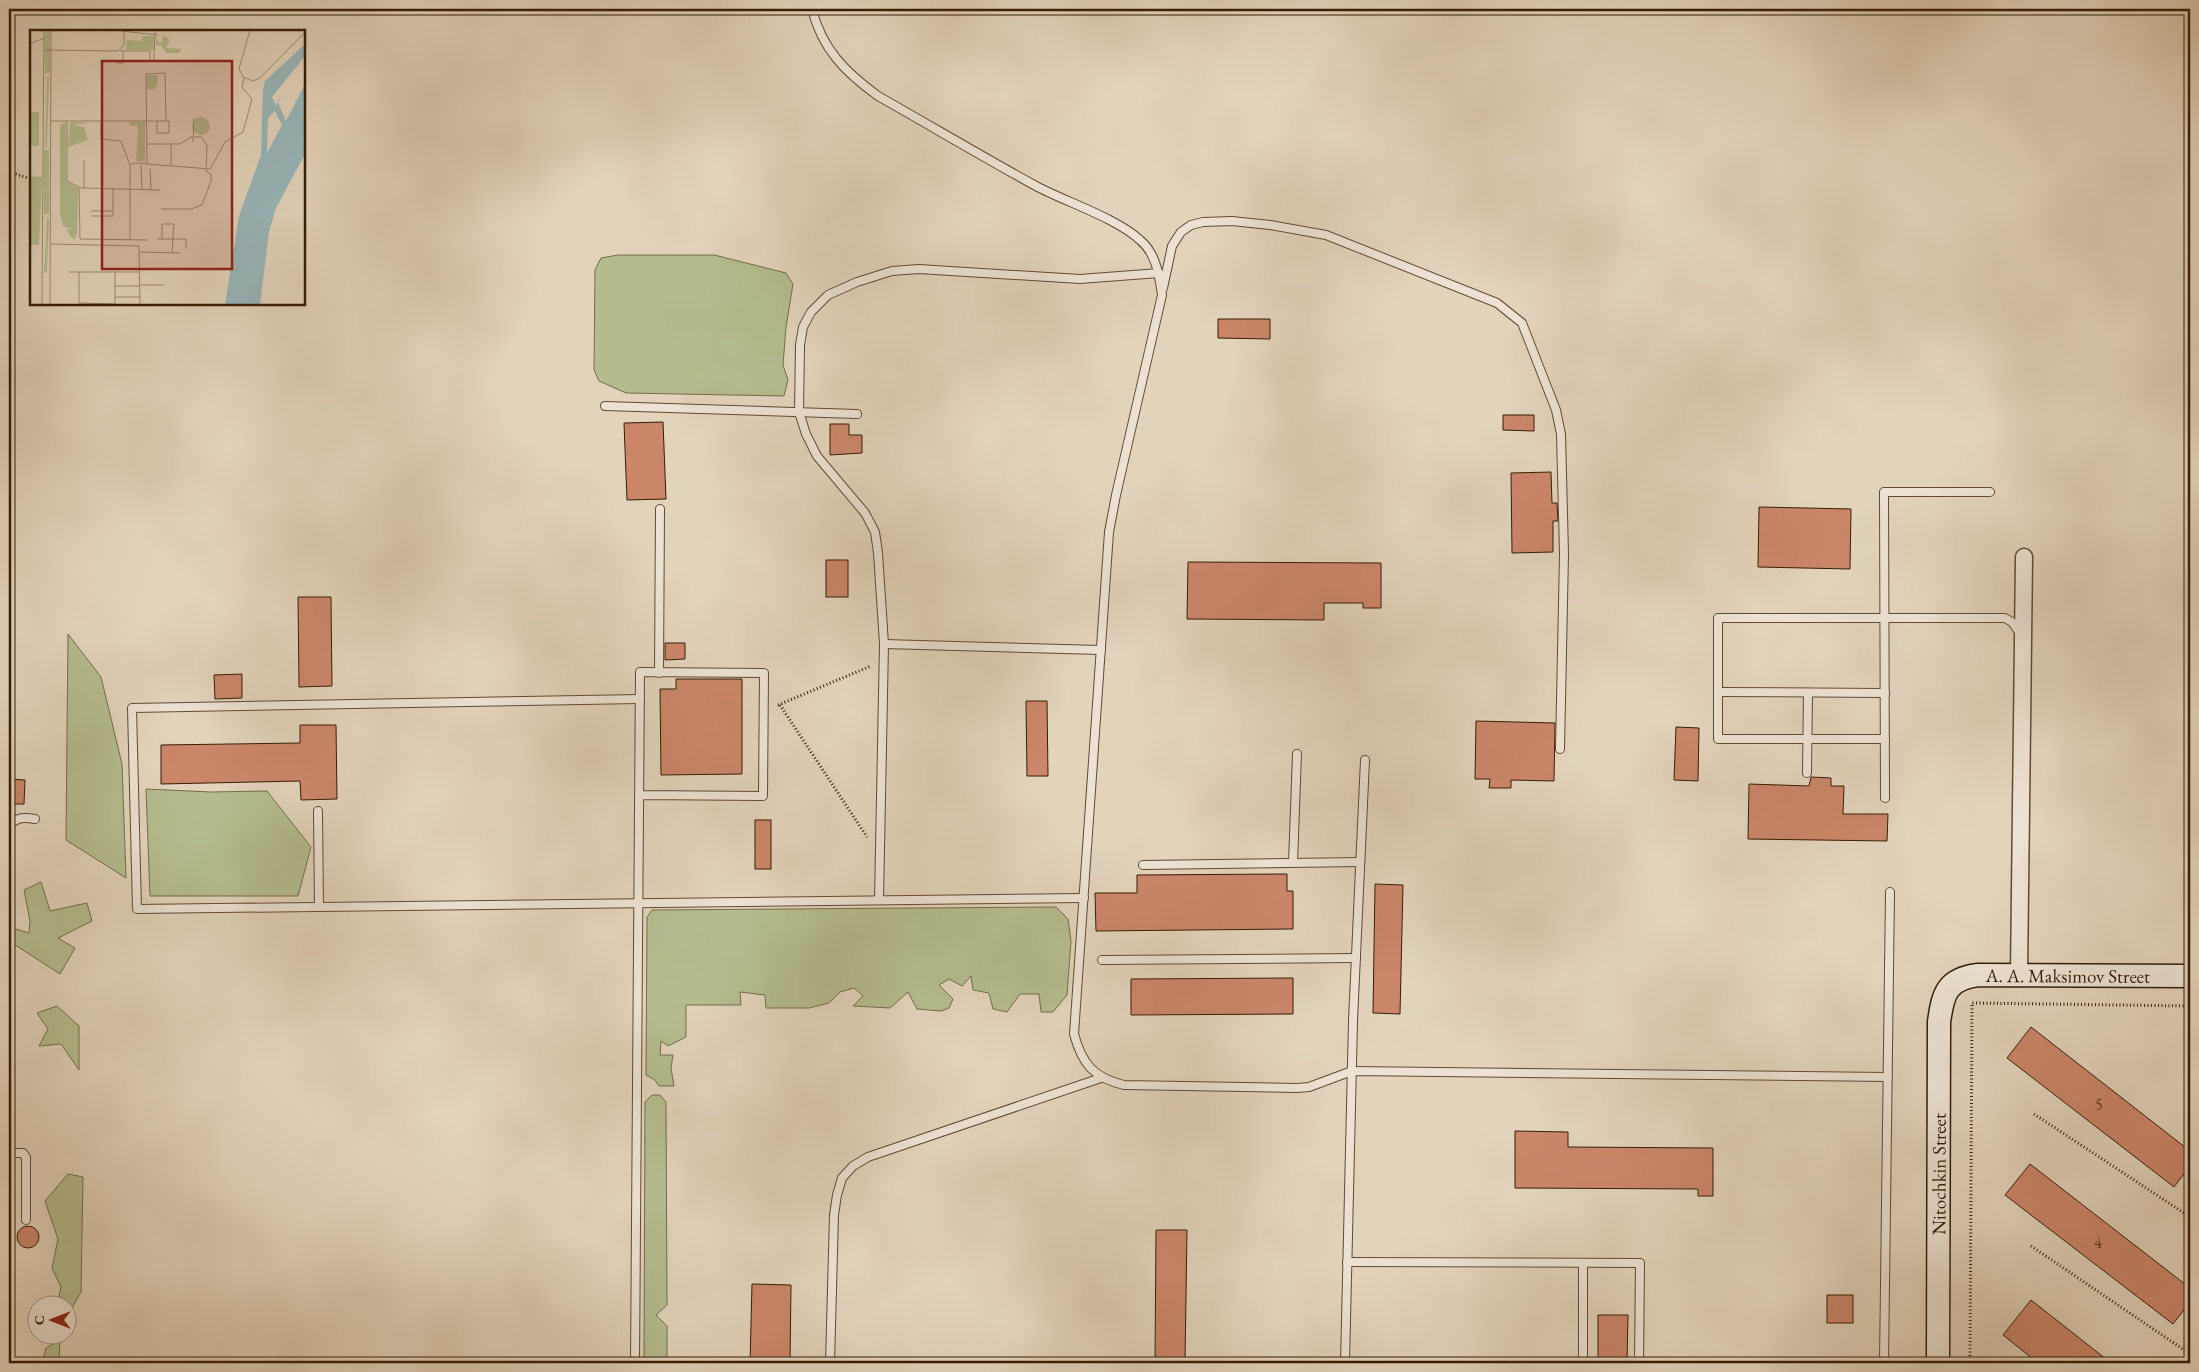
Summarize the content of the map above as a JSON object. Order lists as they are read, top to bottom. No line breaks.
{"streets":{"street":["A. A. Maksimov Street","Nitochkin Street"]},"crossings":[["A. A. Maksimov Street","Nitochkin Street"]],"house_numbers":["5","4"],"north":"left"}
